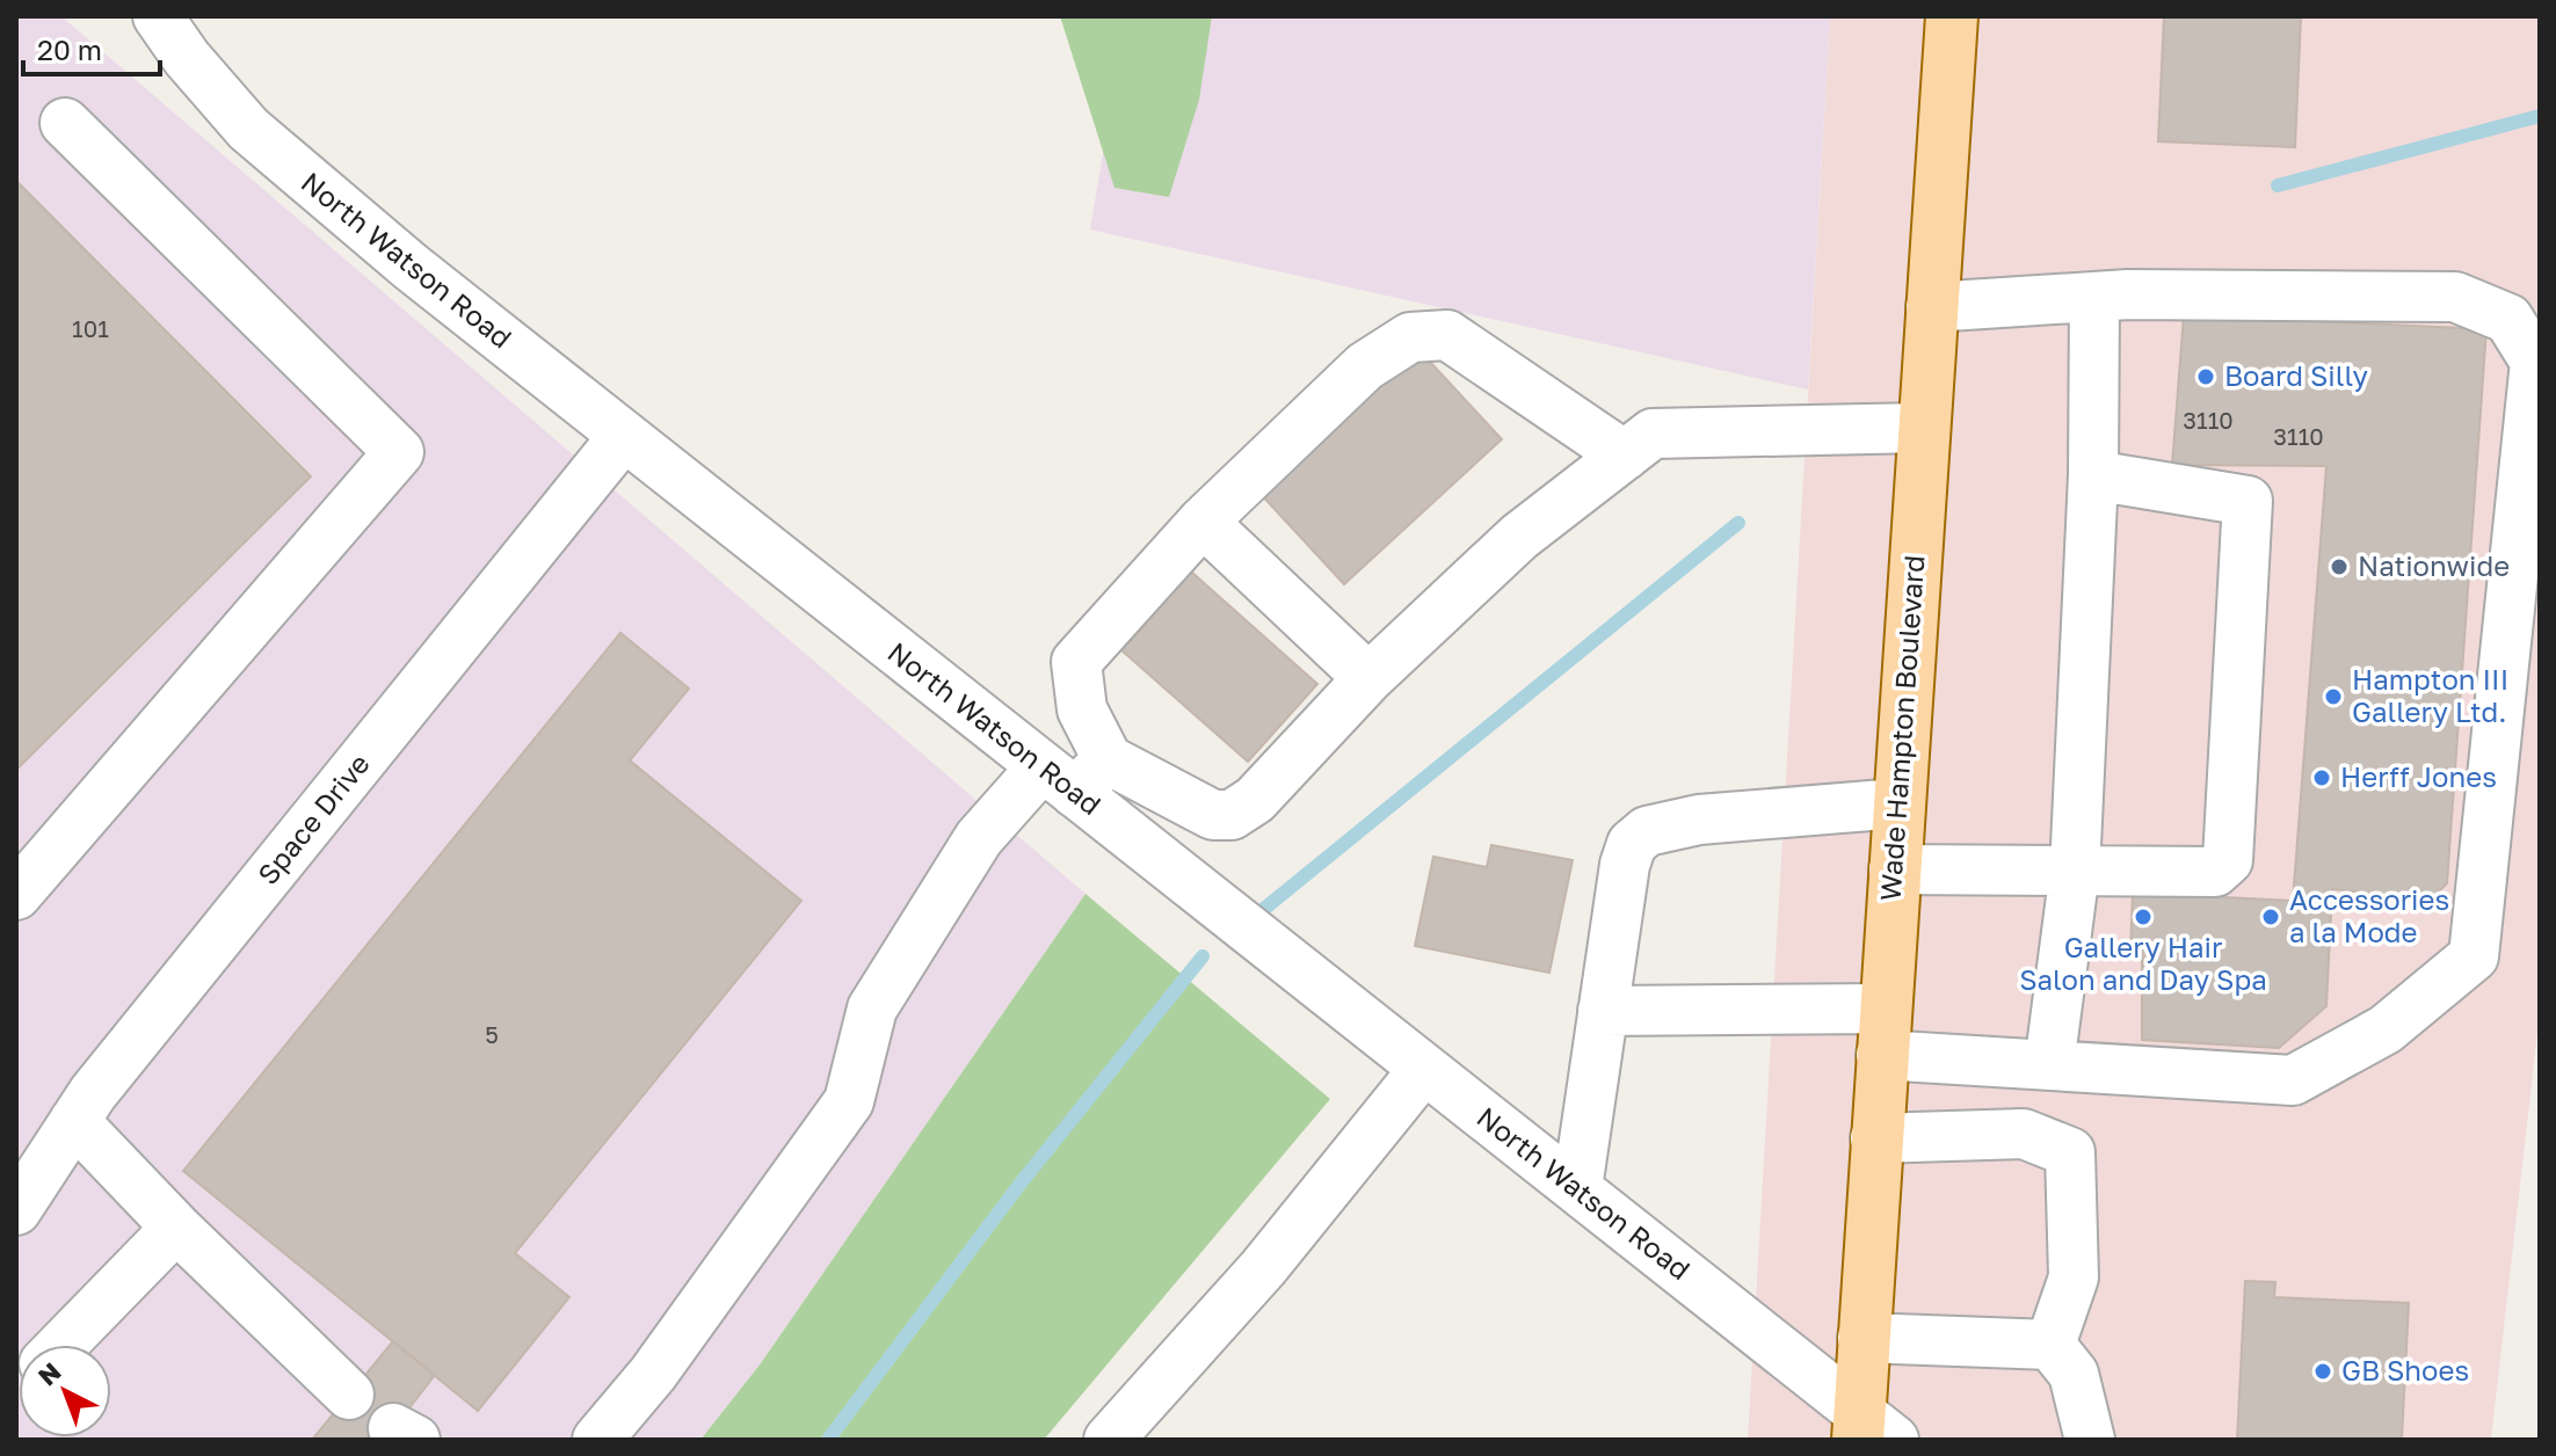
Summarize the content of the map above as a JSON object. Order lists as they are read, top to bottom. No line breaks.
{"streets":{"main road":["Wade Hampton Boulevard"],"street":["North Watson Road","Space Drive"]},"crossings":[["North Watson Road","Wade Hampton Boulevard"],["North Watson Road","Space Drive"]],"places":["Board Silly","Nationwide","Hampton III Gallery Ltd.","Herff Jones","Gallery Hair Salon and Day Spa","Accessories a la Mode","GB Shoes"],"house_numbers":["101","3110","3110","5"],"scale_bar":"20 m","north":"top left"}
